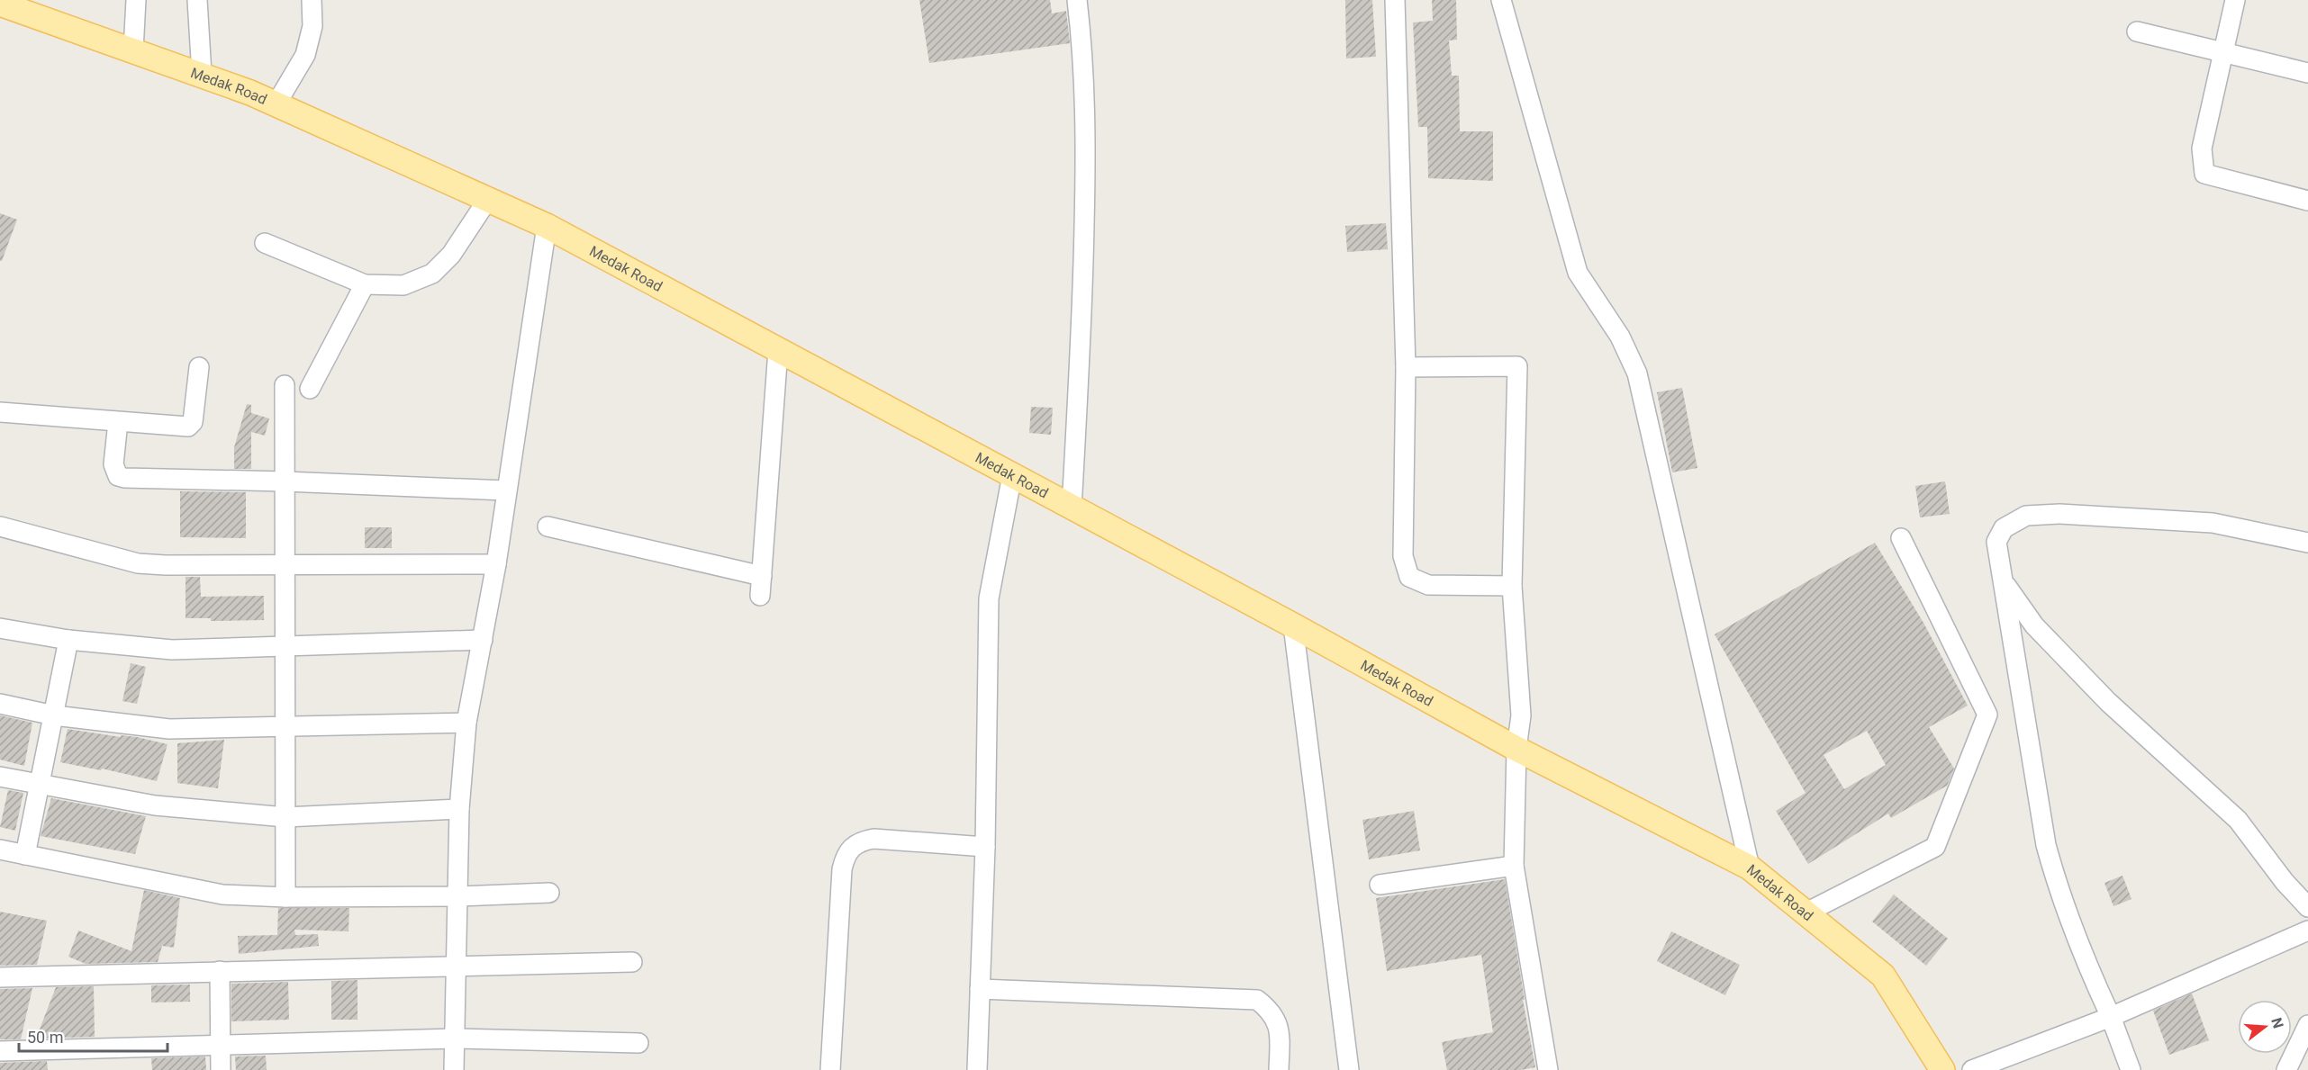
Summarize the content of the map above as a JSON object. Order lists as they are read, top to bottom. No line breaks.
{"streets":{"main road":["Medak Road"]},"scale_bar":"50 m","north":"right"}
